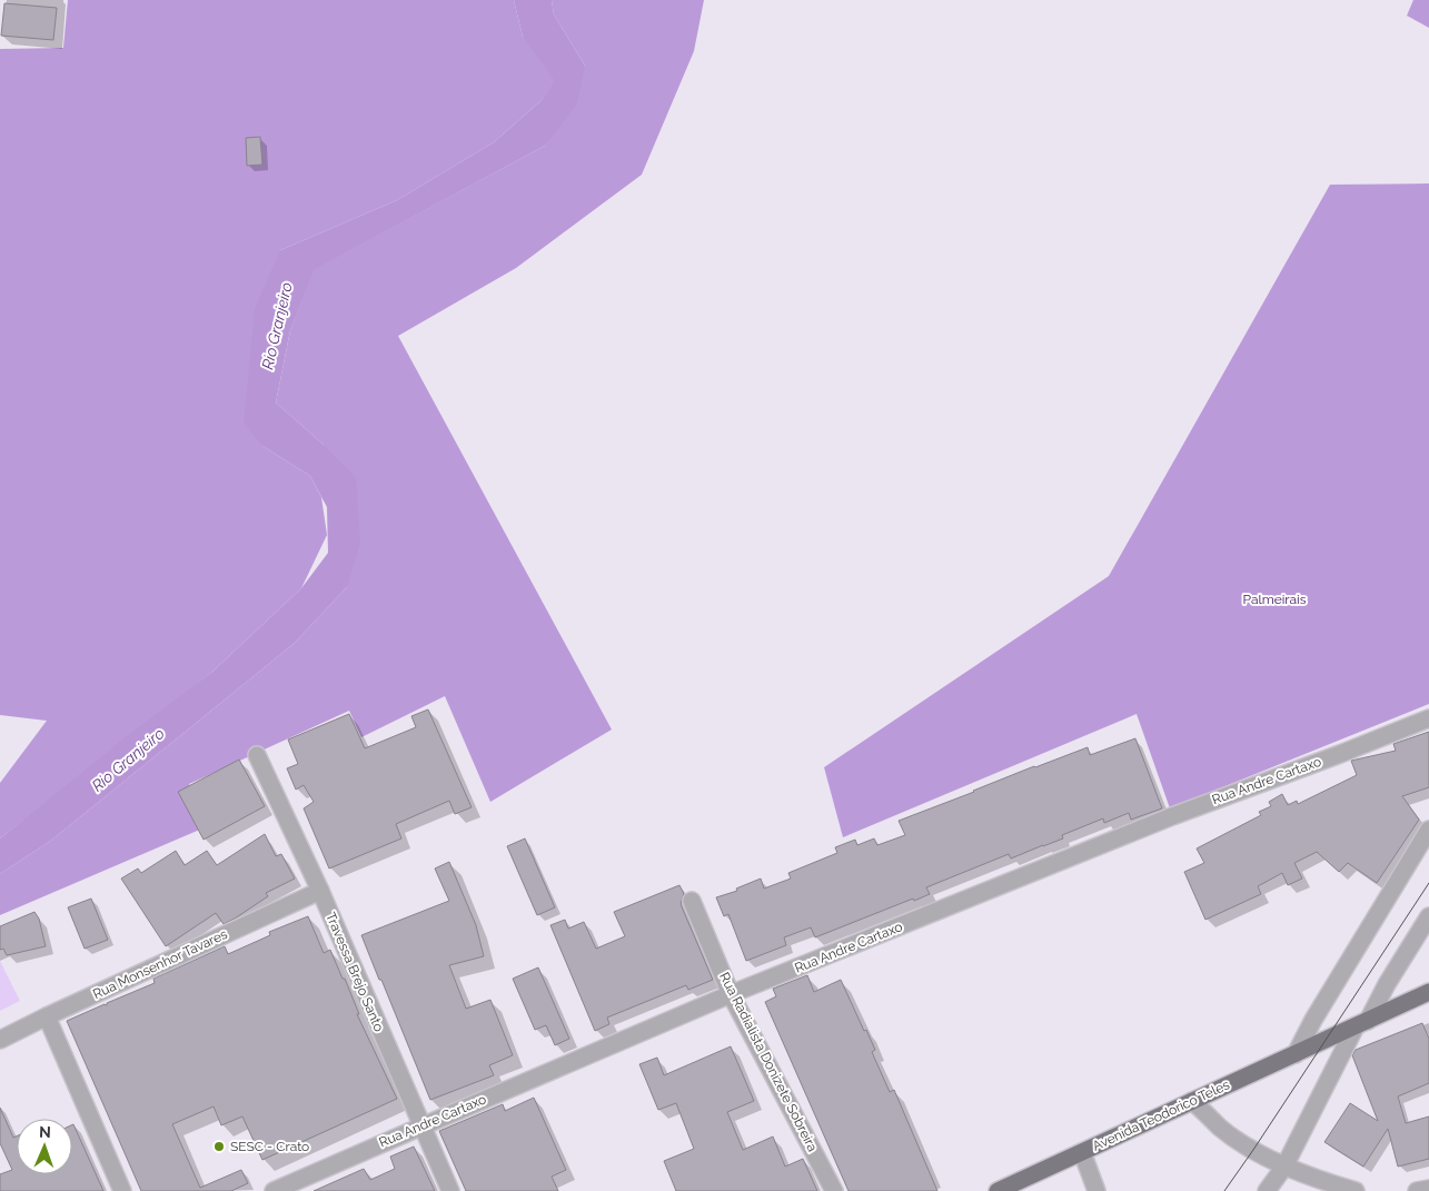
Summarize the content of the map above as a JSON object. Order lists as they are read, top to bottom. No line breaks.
{"streets":{"main road":["Avenida Teodorico Teles"],"street":["Rua Andre Cartaxo","Rua Monsenhor Tavares","Travessa Brejo Santo","Rua Radialista Donizete Sobreira"]},"crossings":[["Rua Andre Cartaxo","Travessa Brejo Santo"],["Rua Andre Cartaxo","Rua Radialista Donizete Sobreira"],["Rua Monsenhor Tavares","Travessa Brejo Santo"]],"water":["Rio Granjeiro"],"parks":["Palmeirais"],"places":["SESC - Crato"],"north":"top"}
